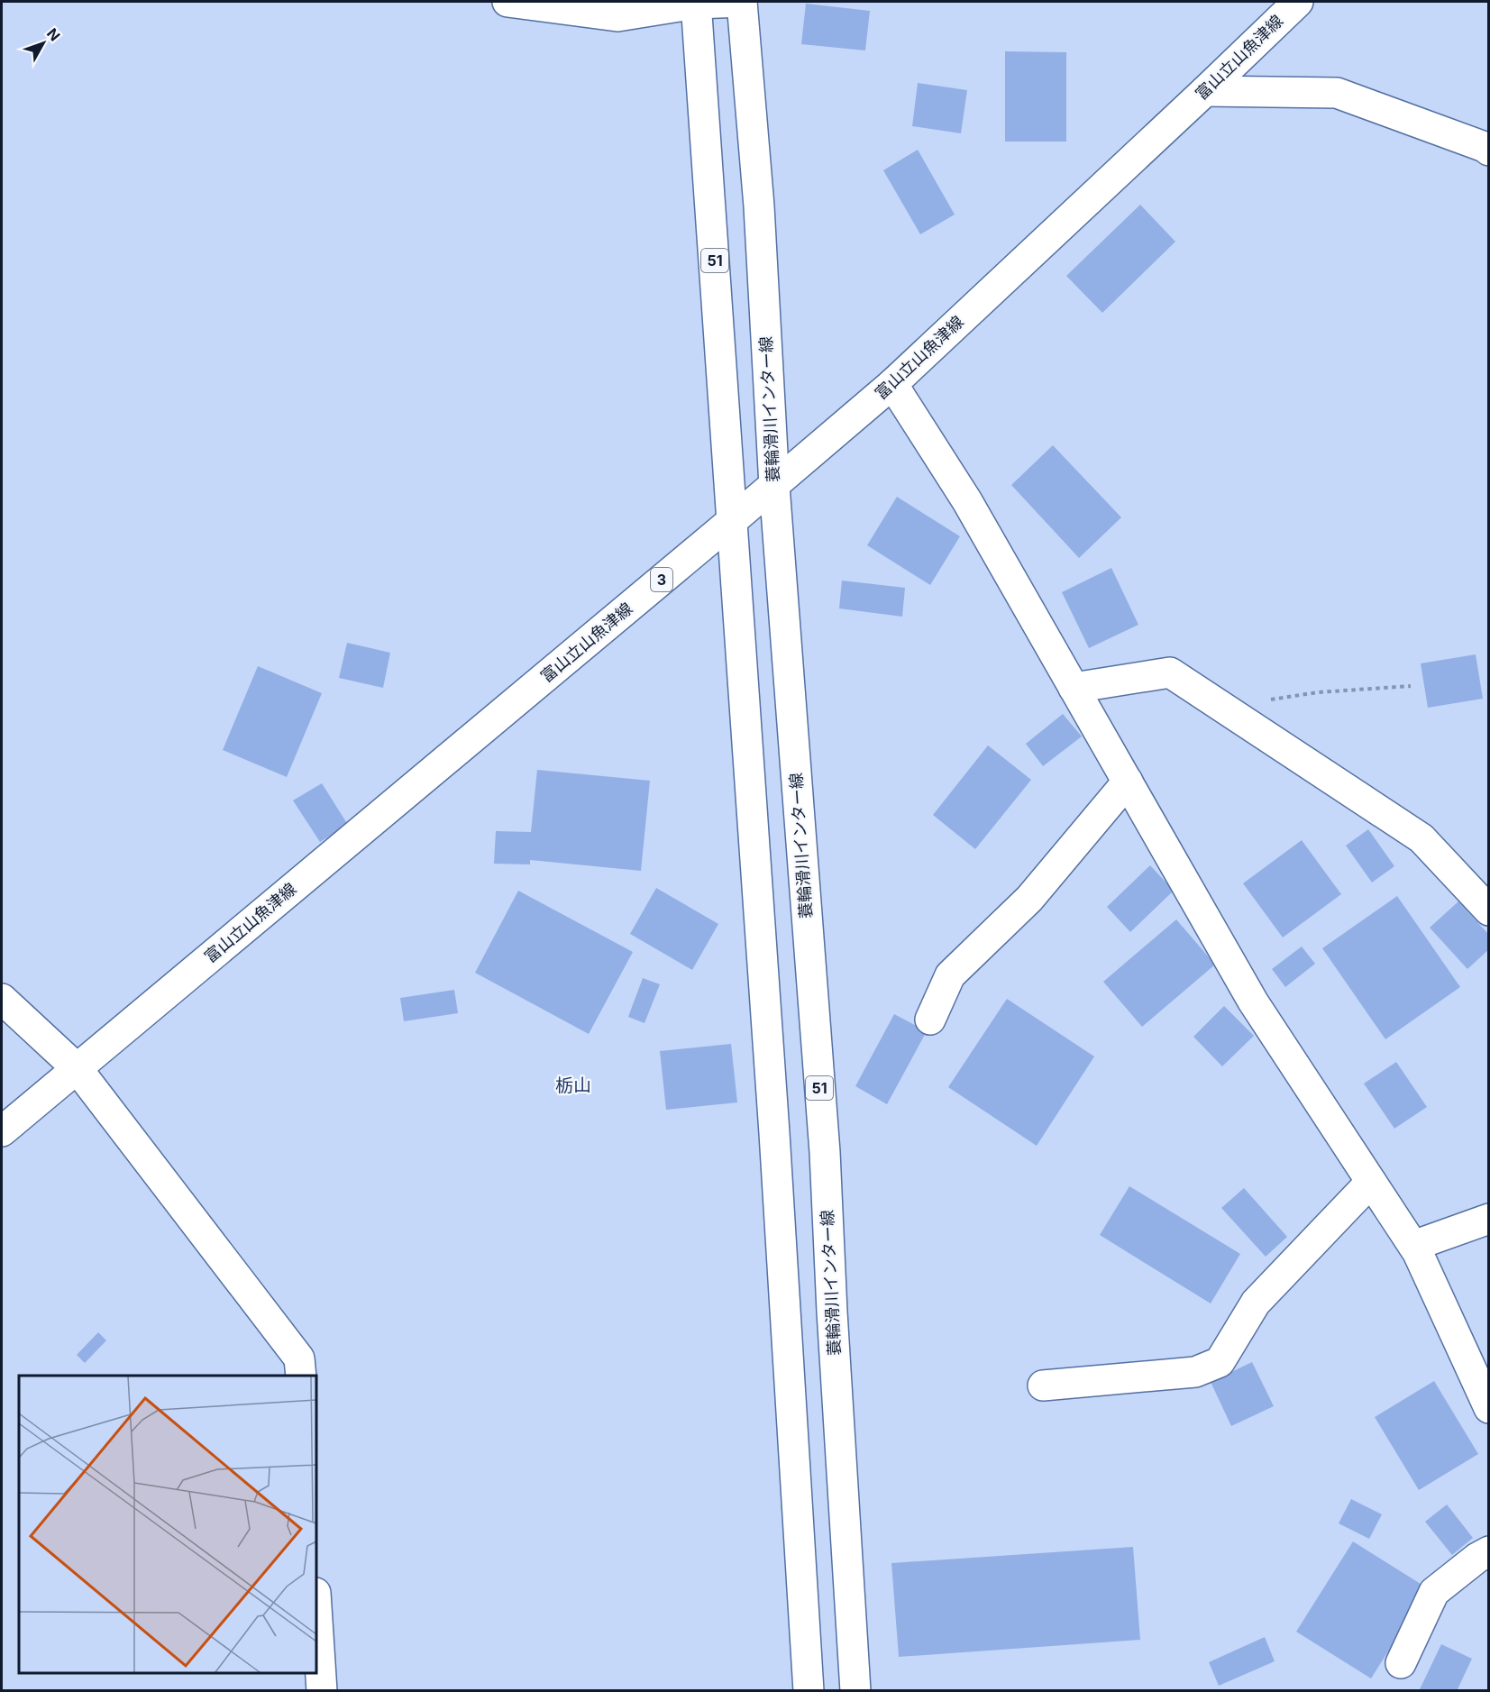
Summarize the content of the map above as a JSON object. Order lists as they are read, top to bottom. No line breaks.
{"streets":{"main road":["富山立山魚津線","51","蓑輪滑川インター線","3"]},"crossings":[["富山立山魚津線","51"],["富山立山魚津線","蓑輪滑川インター線"]],"districts":["栃山"],"north":"top right"}
